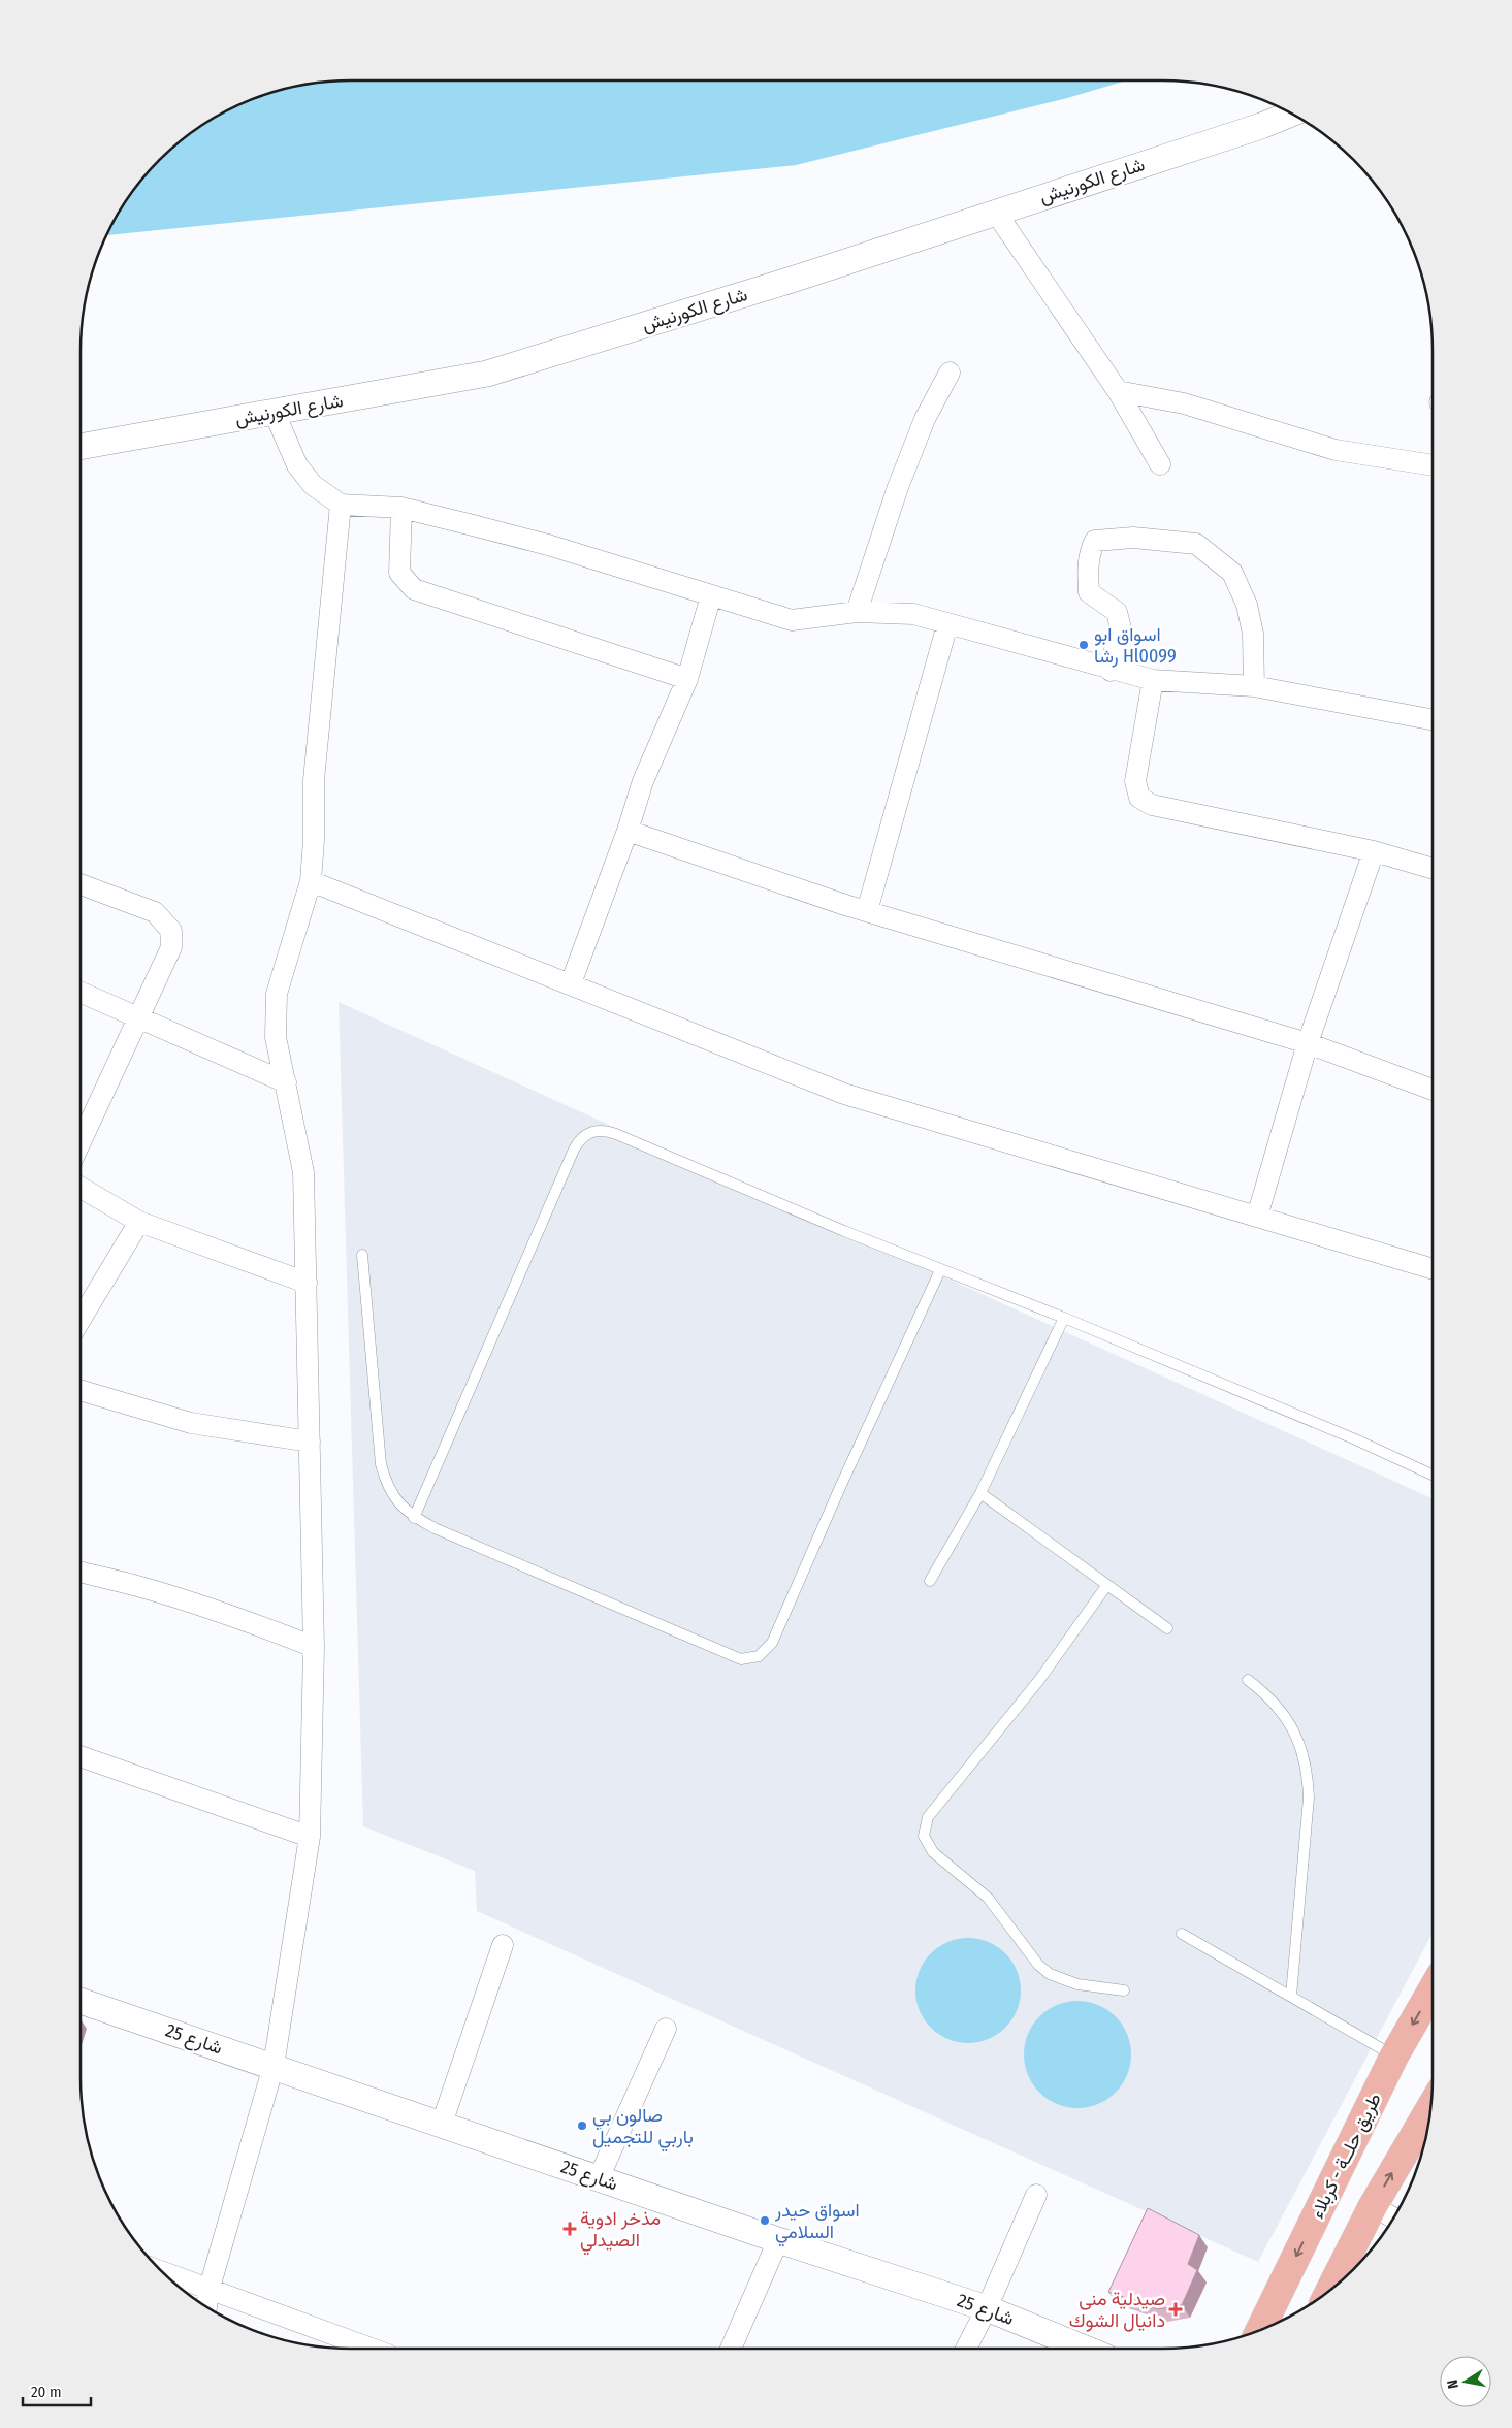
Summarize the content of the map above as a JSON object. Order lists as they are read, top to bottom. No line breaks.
{"streets":{"main road":["طريق حلــة - كربلاء"],"street":["شارع الكورنيش","شارع 25"]},"places":{"other":["اسواق ابو رشا Hl0099","صالون بي باربي للتجميل","اسواق حيدر السلامي"],"health":["مذخر ادوية الصيدلي","صيدلية منى دانيال الشوك"]},"scale_bar":"20 m","north":"left"}
